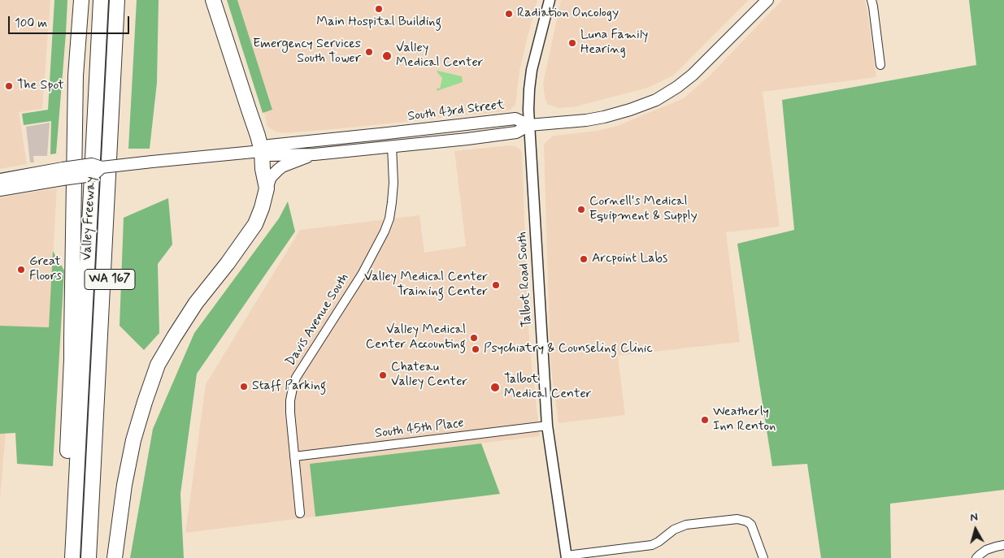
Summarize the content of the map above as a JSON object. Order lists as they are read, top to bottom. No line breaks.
{"streets":{"highway":["Valley Freeway","WA 167"],"main road":["South 43rd Street"],"street":["Talbot Road South","Davis Avenue South","South 45th Place"]},"crossings":[["South 43rd Street","Talbot Road South"],["South 43rd Street","Davis Avenue South"],["Talbot Road South","South 45th Place"],["Davis Avenue South","South 45th Place"]],"places":["Main Hospital Building","Radiation Oncology","Luna Family Hearing","Emergency Services South Tower","Valley Medical Center","The Spot","Cornell's Medical Equipment & Supply","Arcpoint Labs","Great Floors","Valley Medical Center Training Center","Valley Medical Center Accounting","Psychiatry & Counseling Clinic","Chateau Valley Center","Staff Parking","Talbot Medical Center","Weatherly Inn Renton"],"scale_bar":"100 m","north":"top"}
